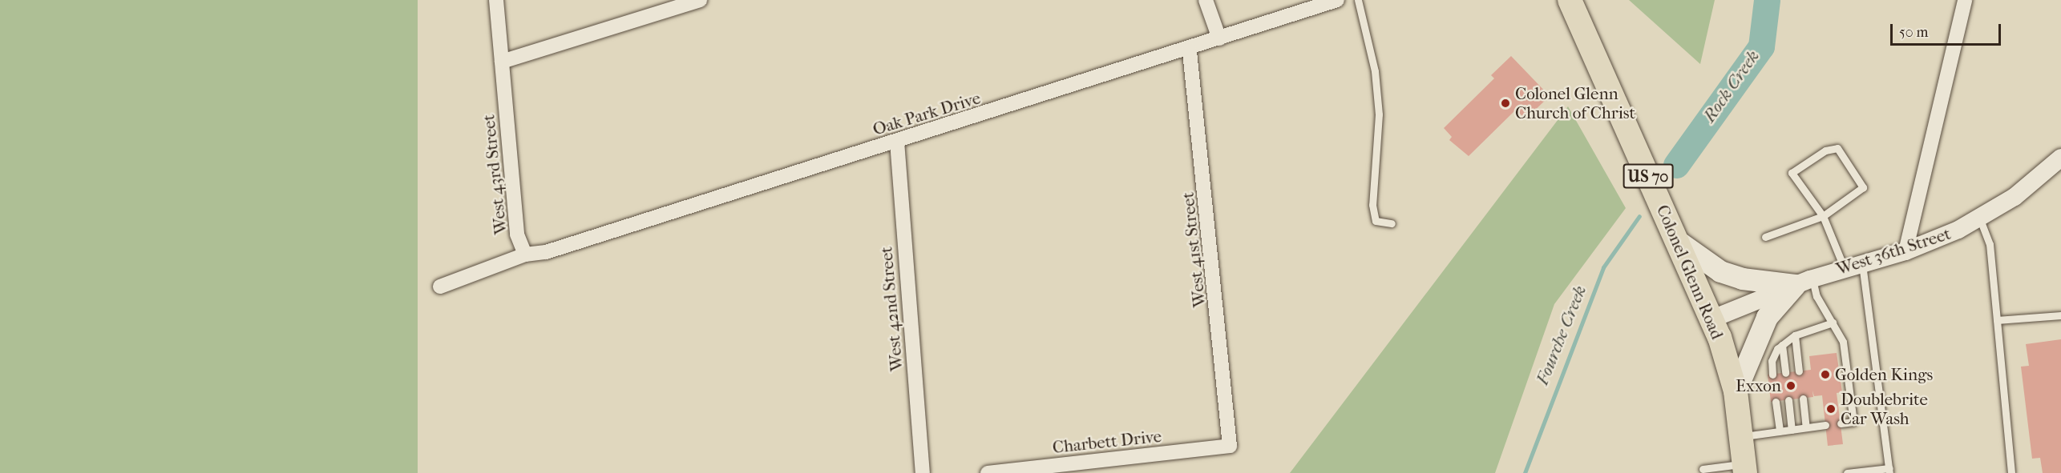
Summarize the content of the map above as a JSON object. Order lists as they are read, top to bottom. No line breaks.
{"streets":{"main road":["US 70","Colonel Glenn Road"],"street":["Oak Park Drive","West 43rd Street","West 41st Street","West 36th Street","West 42nd Street","Charbett Drive"]},"crossings":[["Oak Park Drive","West 43rd Street"],["Oak Park Drive","West 41st Street"],["Oak Park Drive","West 42nd Street"],["West 41st Street","Charbett Drive"],["West 36th Street","Colonel Glenn Road"]],"water":["Rock Creek","Fourche Creek"],"places":["Colonel Glenn Church of Christ","Golden Kings","Exxon","Doublebrite Car Wash"],"scale_bar":"50 m"}
